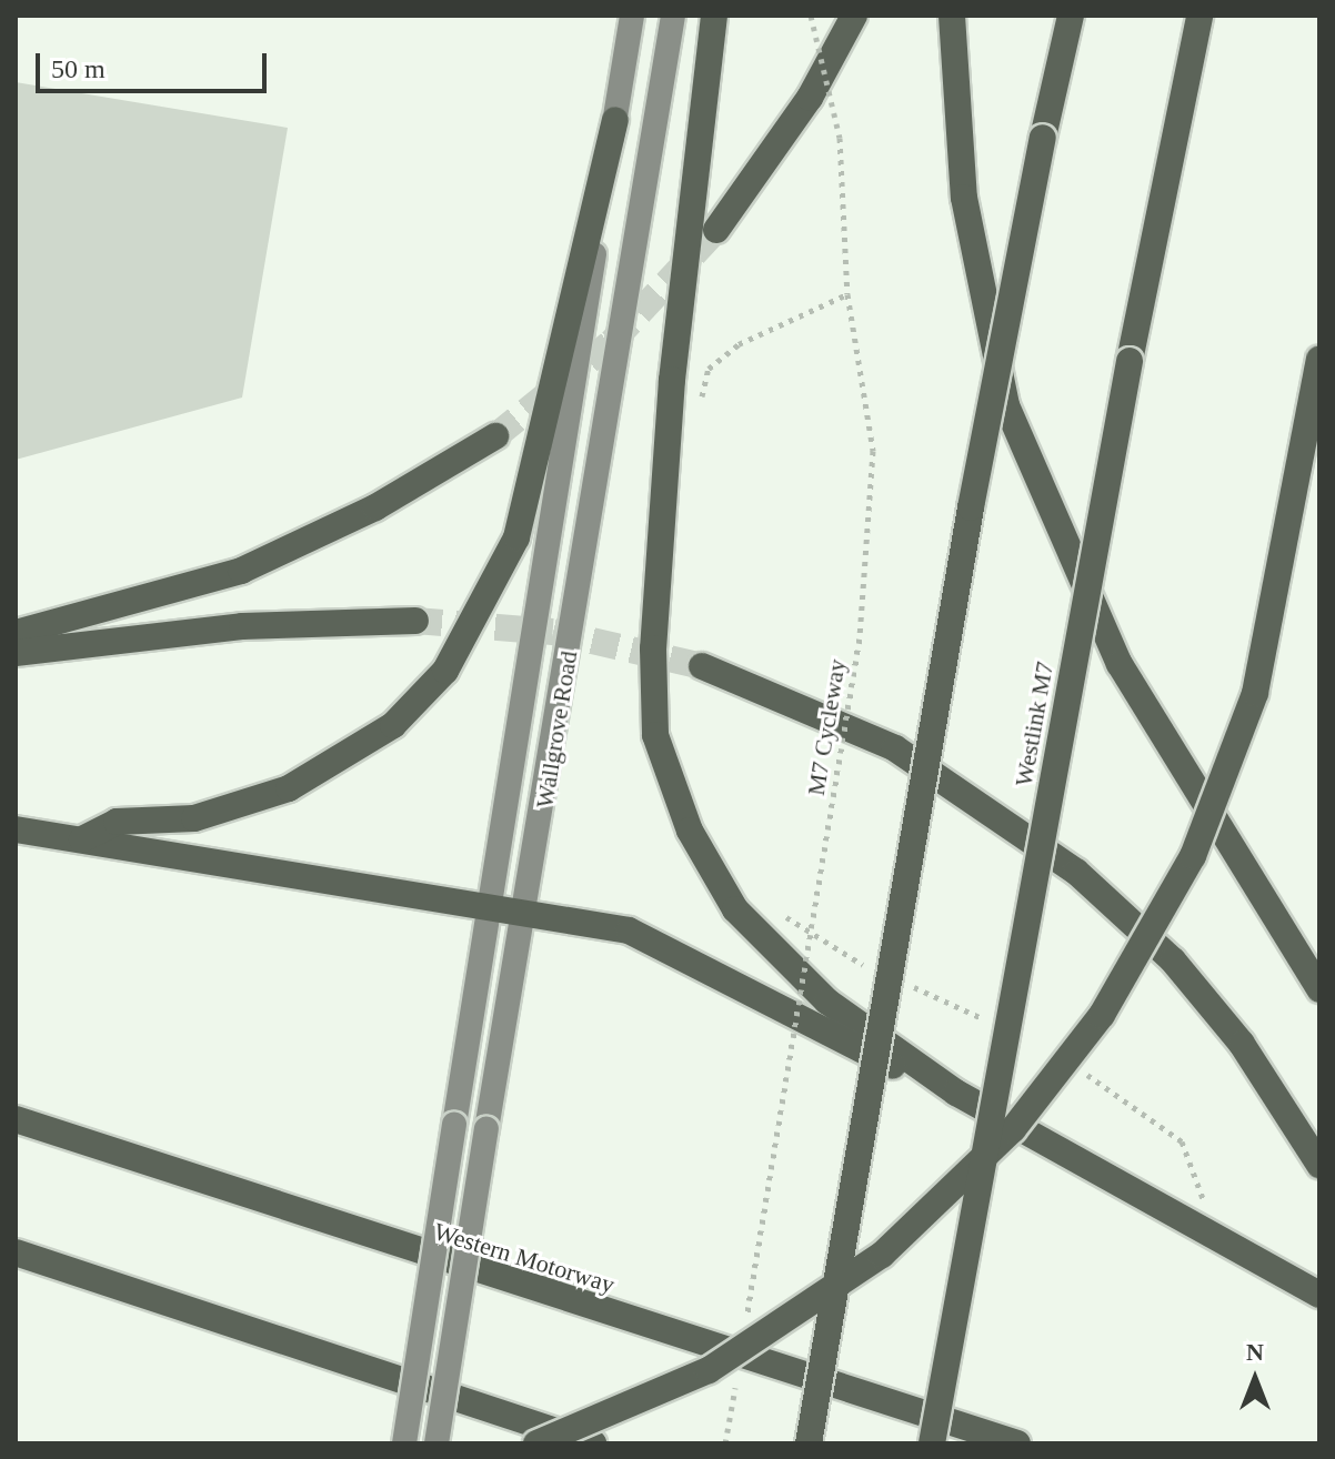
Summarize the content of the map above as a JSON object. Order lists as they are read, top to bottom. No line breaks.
{"streets":{"highway":["Westlink M7","Western Motorway"],"main road":["Wallgrove Road"],"path":["M7 Cycleway"]},"scale_bar":"50 m","north":"top"}
